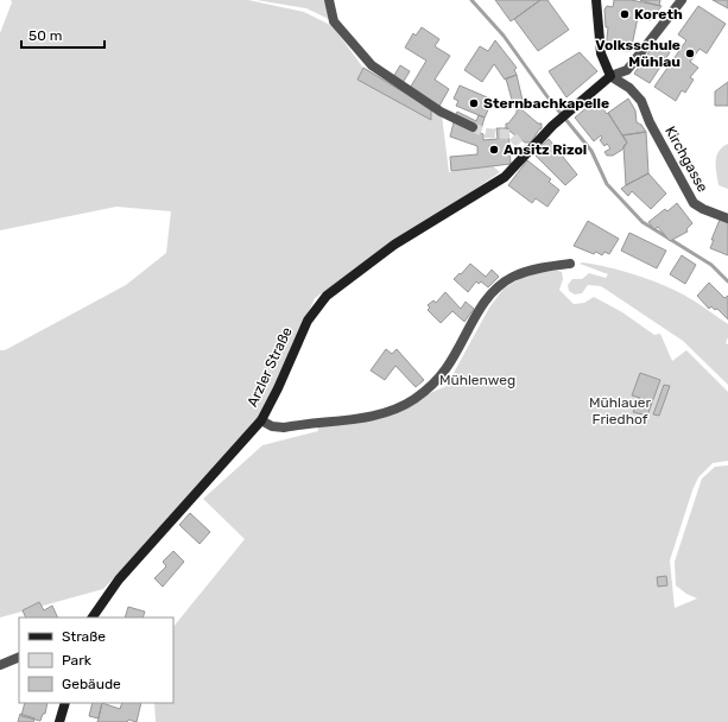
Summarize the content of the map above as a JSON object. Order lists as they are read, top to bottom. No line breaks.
{"streets":{"main road":["Arzler Straße"],"street":["Kirchgasse"]},"crossings":[["Kirchgasse","Arzler Straße"]],"parks":["Mühlenweg","Mühlauer Friedhof"],"places":["Koreth","Volksschule Mühlau","Sternbachkapelle","Ansitz Rizol"],"legend":["Straße","Park","Gebäude"],"scale_bar":"50 m"}
